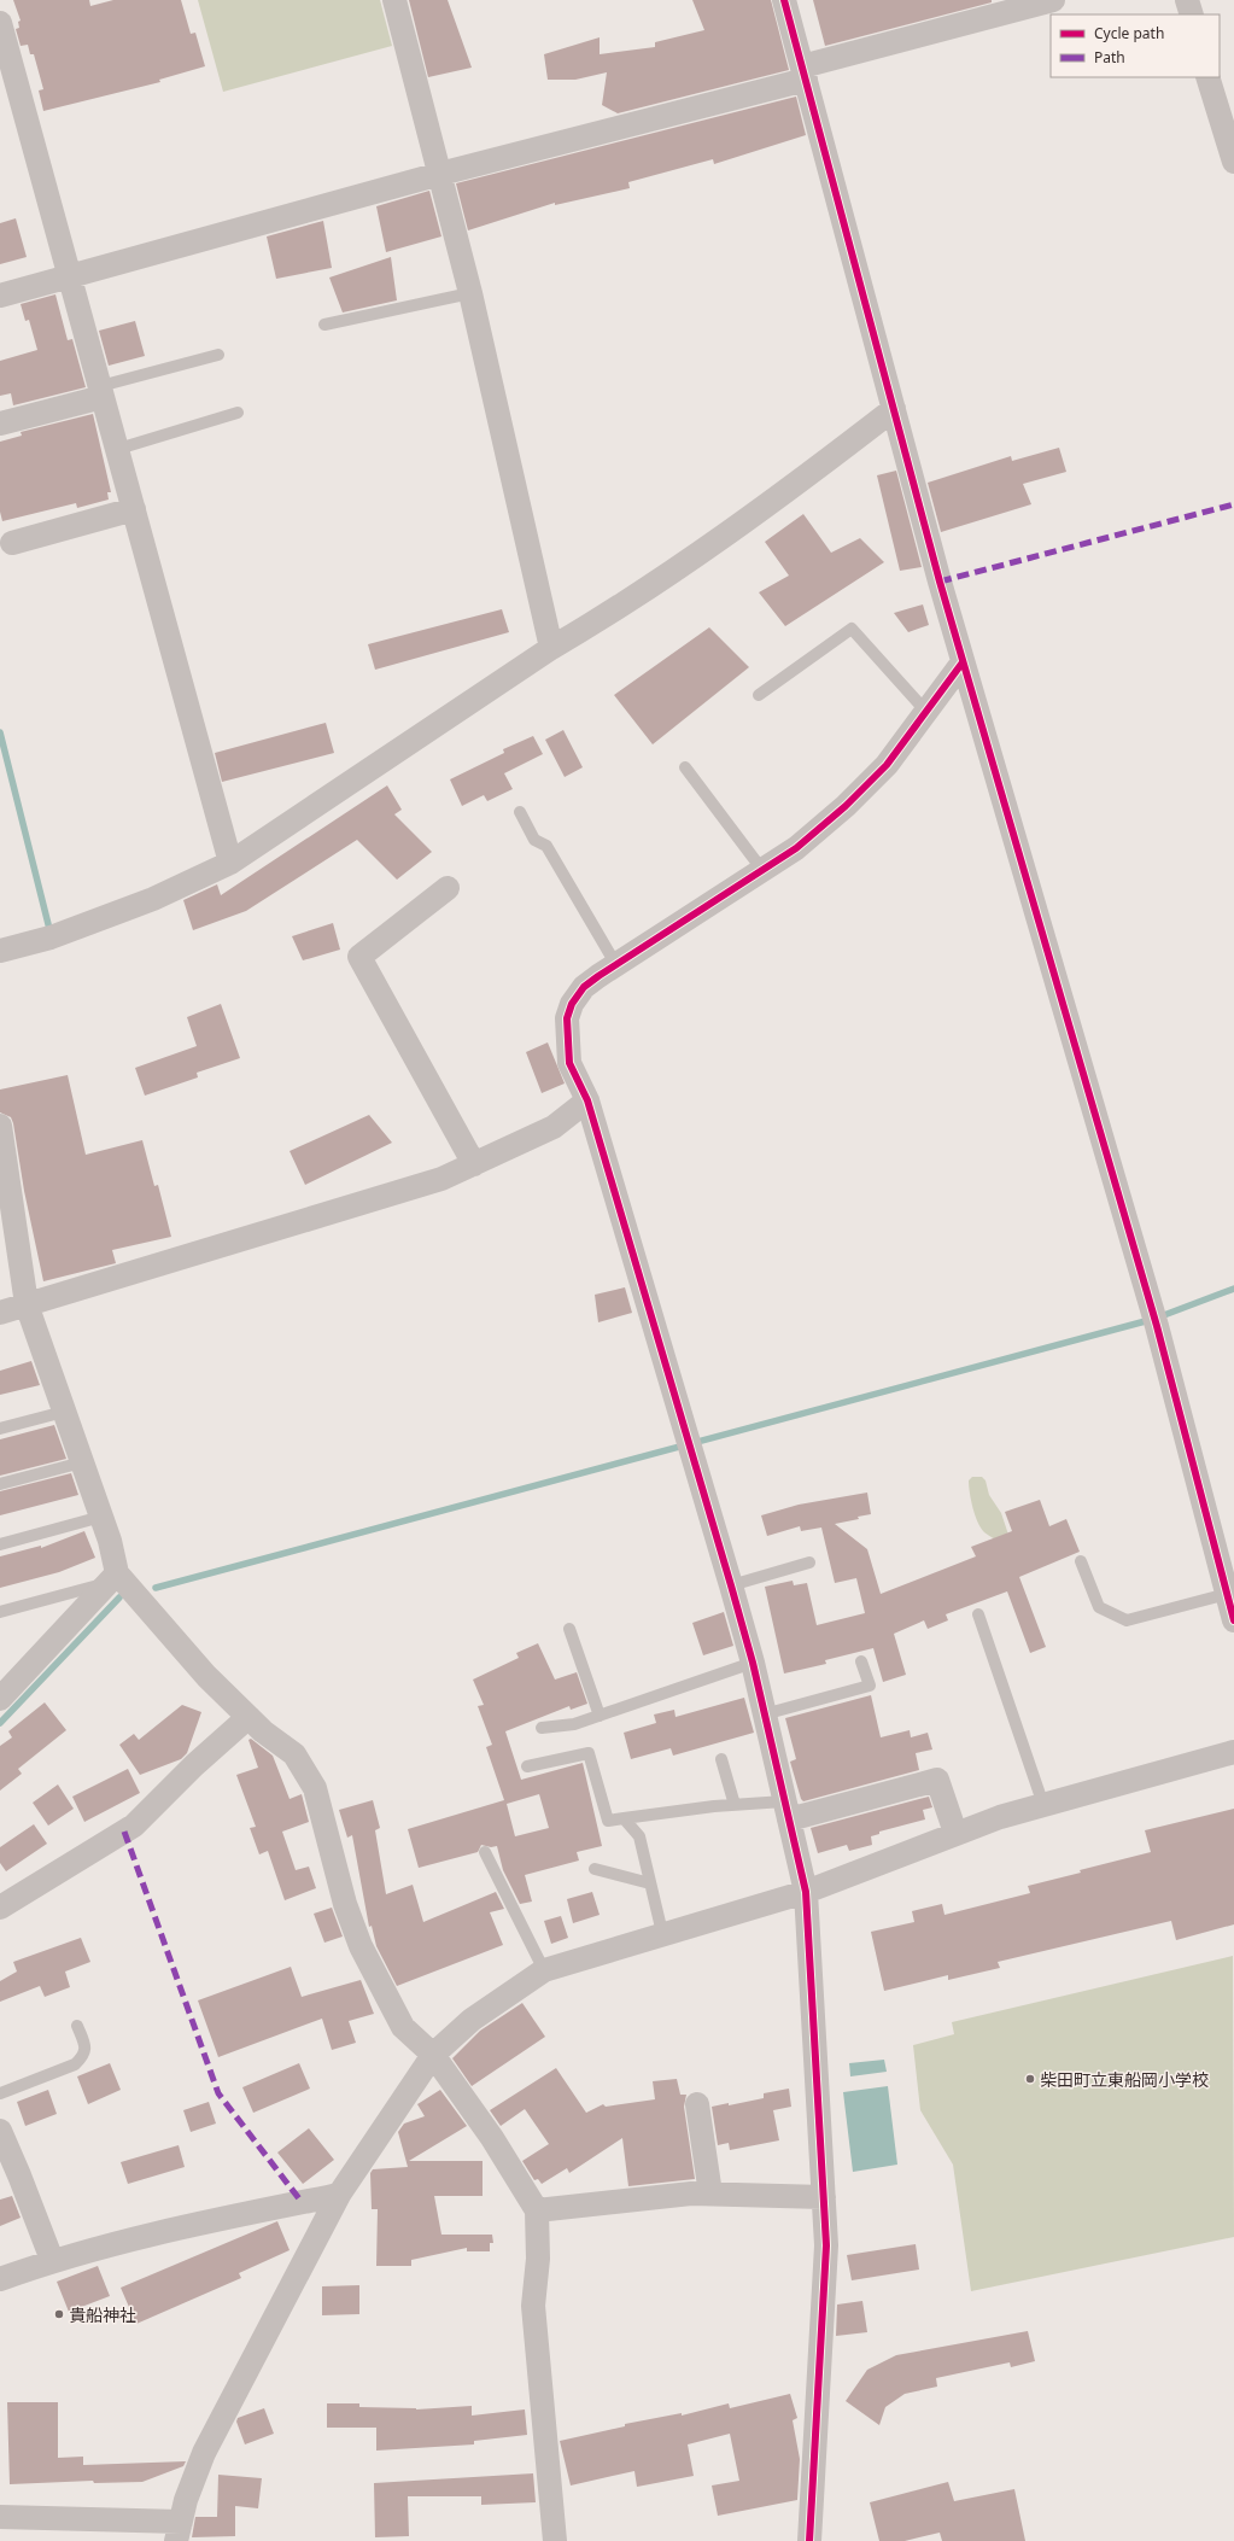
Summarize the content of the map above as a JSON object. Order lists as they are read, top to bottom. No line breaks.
{"places":["柴田町立東船岡小学校","貴船神社"],"legend":["Cycle path","Path"]}
